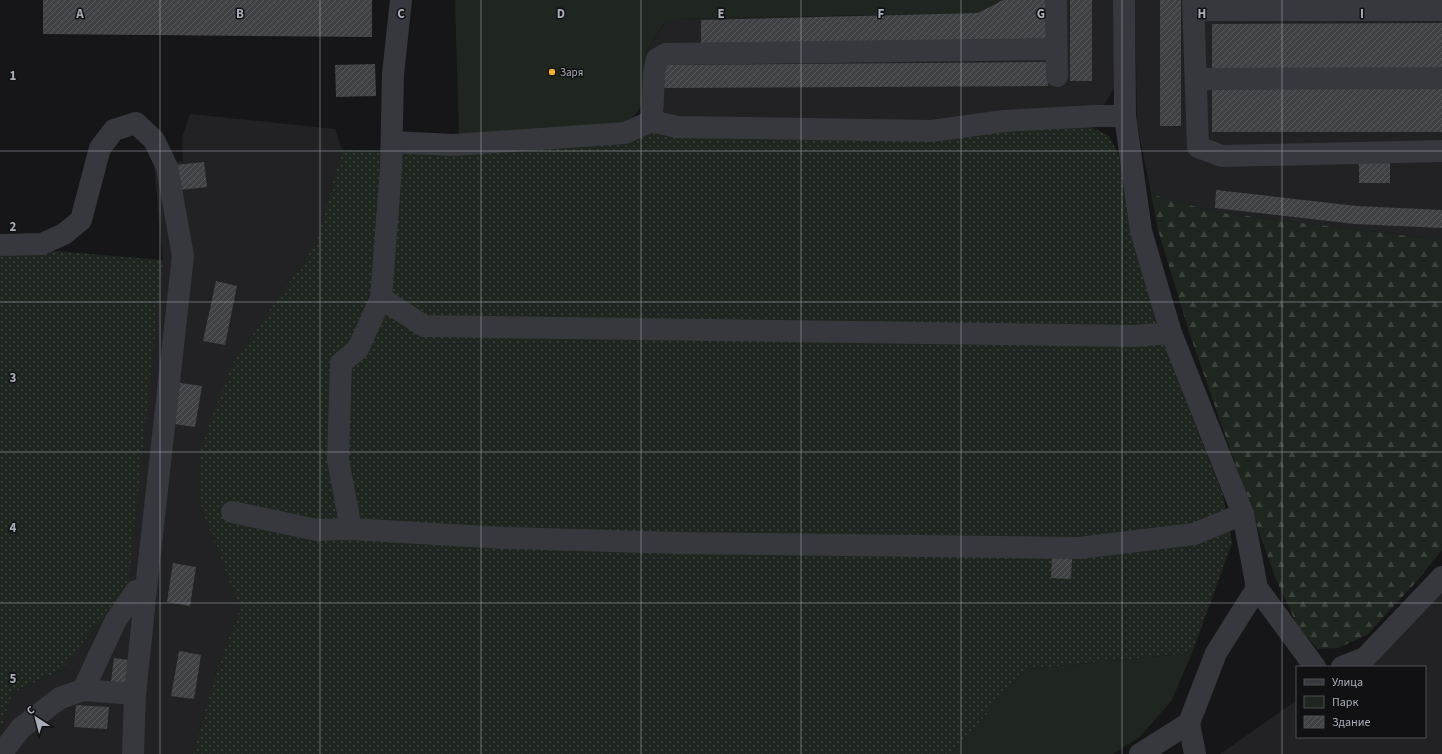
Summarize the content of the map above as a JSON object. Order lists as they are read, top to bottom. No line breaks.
{"places":["Заря"],"legend":["Улица","Парк","Здание"],"north":"top left","grid":{"columns":["A","B","C","D","E","F","G","H","I"],"rows":["1","2","3","4","5"]}}
